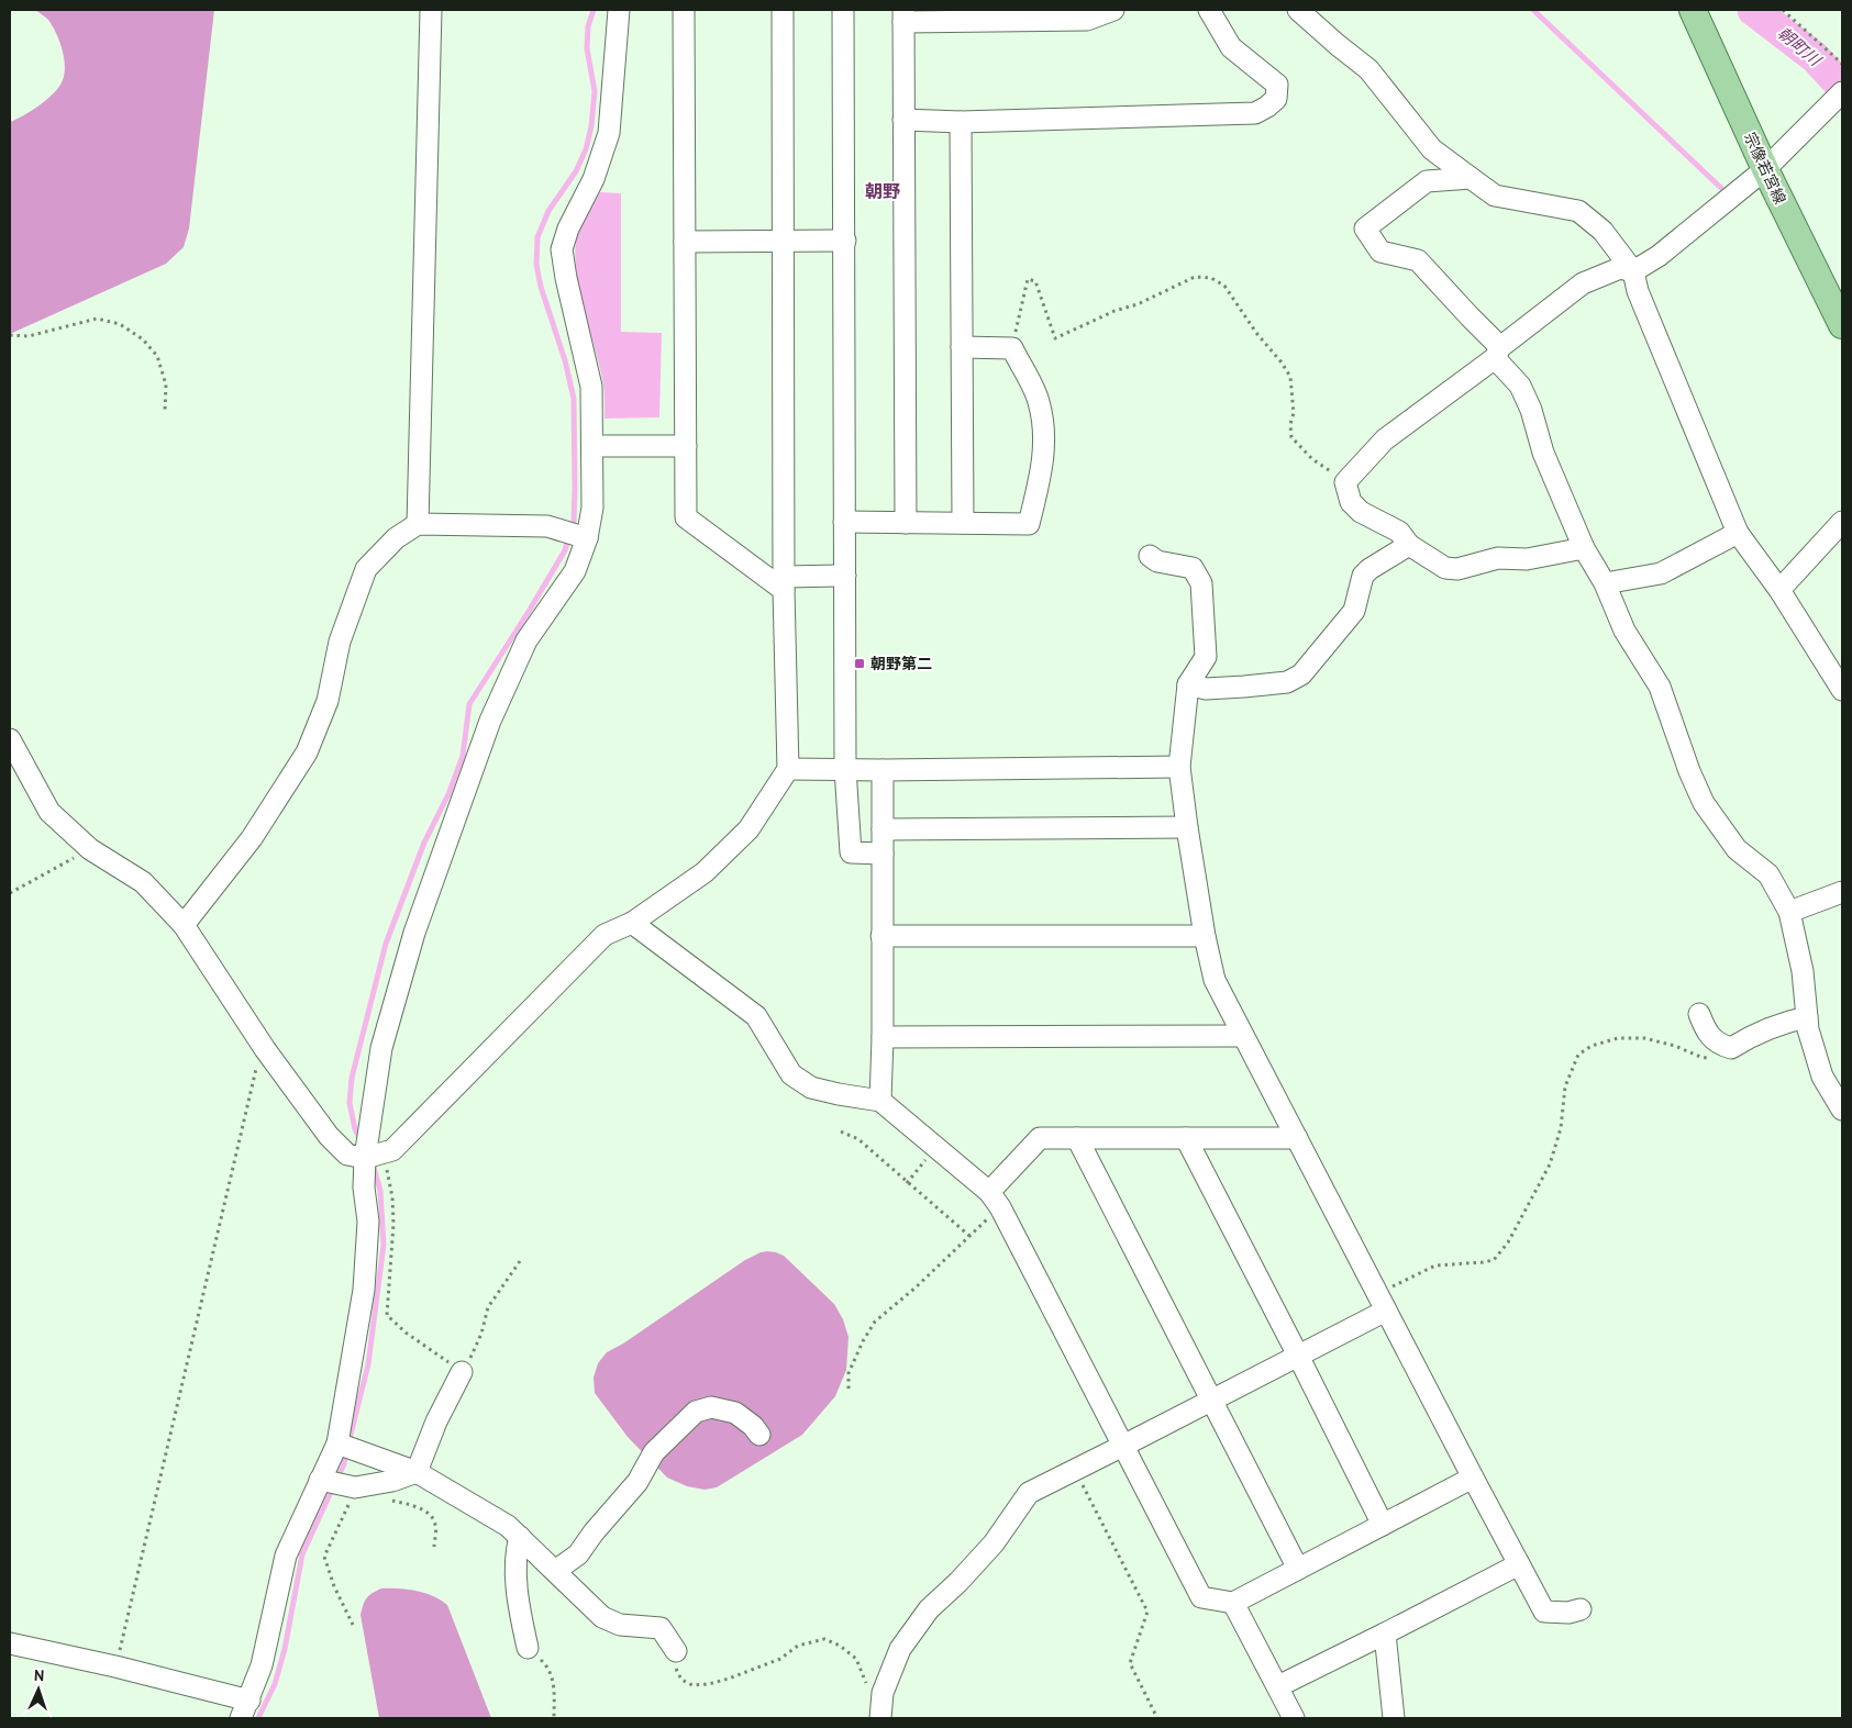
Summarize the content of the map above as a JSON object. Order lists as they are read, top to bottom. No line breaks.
{"streets":{"main road":["宗像若宮線"]},"districts":["朝野"],"water":["朝町川"],"places":{"transit":["朝野第二"]},"north":"top"}
